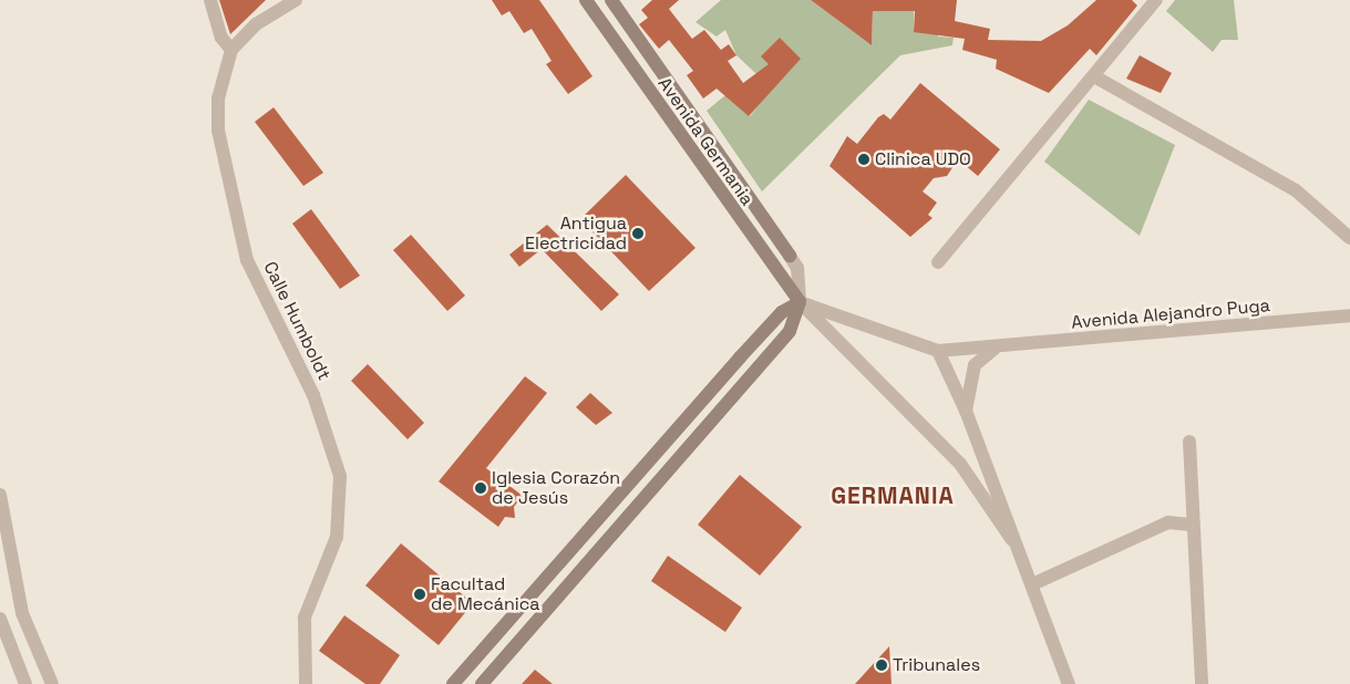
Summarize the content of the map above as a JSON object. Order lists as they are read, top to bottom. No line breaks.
{"streets":{"street":["Avenida Germania","Avenida Alejandro Puga","Calle Humboldt"]},"districts":["GERMANIA"],"places":["Clinica UDO","Antigua Electricidad","Iglesia Corazón de Jesús","Facultad de Mecánica","Tribunales"]}
